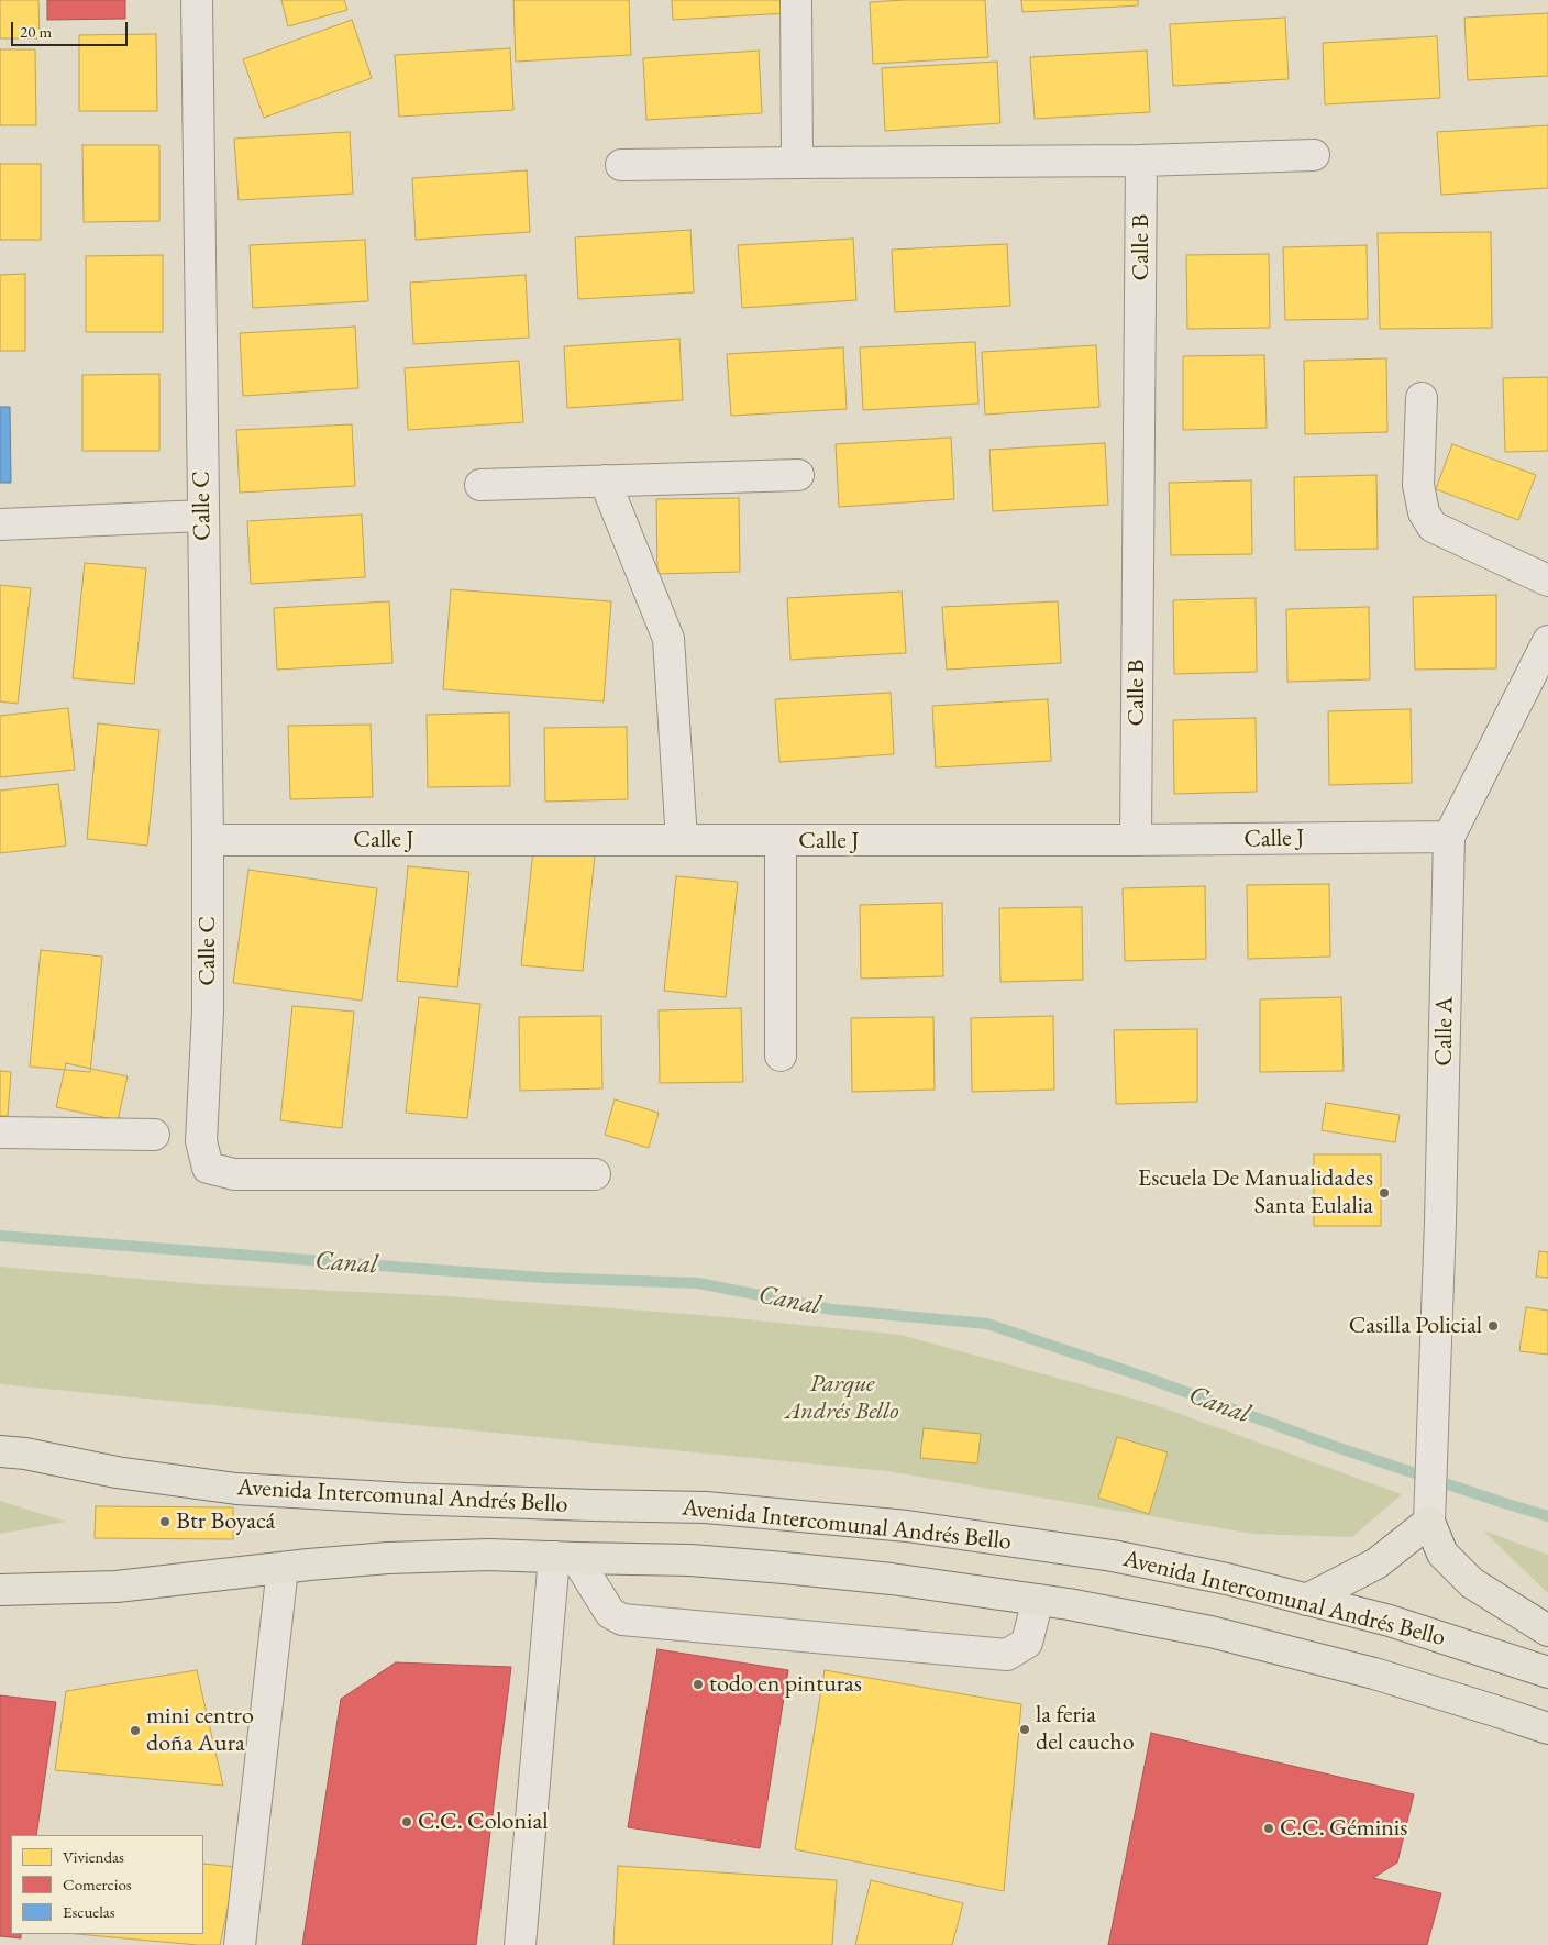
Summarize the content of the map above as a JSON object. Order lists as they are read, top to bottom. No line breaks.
{"streets":{"main road":["Avenida Intercomunal Andrés Bello"],"street":["Calle B","Calle C","Calle J","Calle A"]},"crossings":[["Calle B","Calle J"],["Calle C","Calle J"],["Calle J","Calle A"]],"water":["Canal"],"parks":["Parque Andrés Bello"],"places":["Escuela De Manualidades Santa Eulalia","Casilla Policial","Btr Boyacá","todo en pinturas","la feria del caucho","mini centro doña Aura","C.C. Colonial","C.C. Géminis"],"legend":["Viviendas","Comercios","Escuelas"],"scale_bar":"20 m"}
